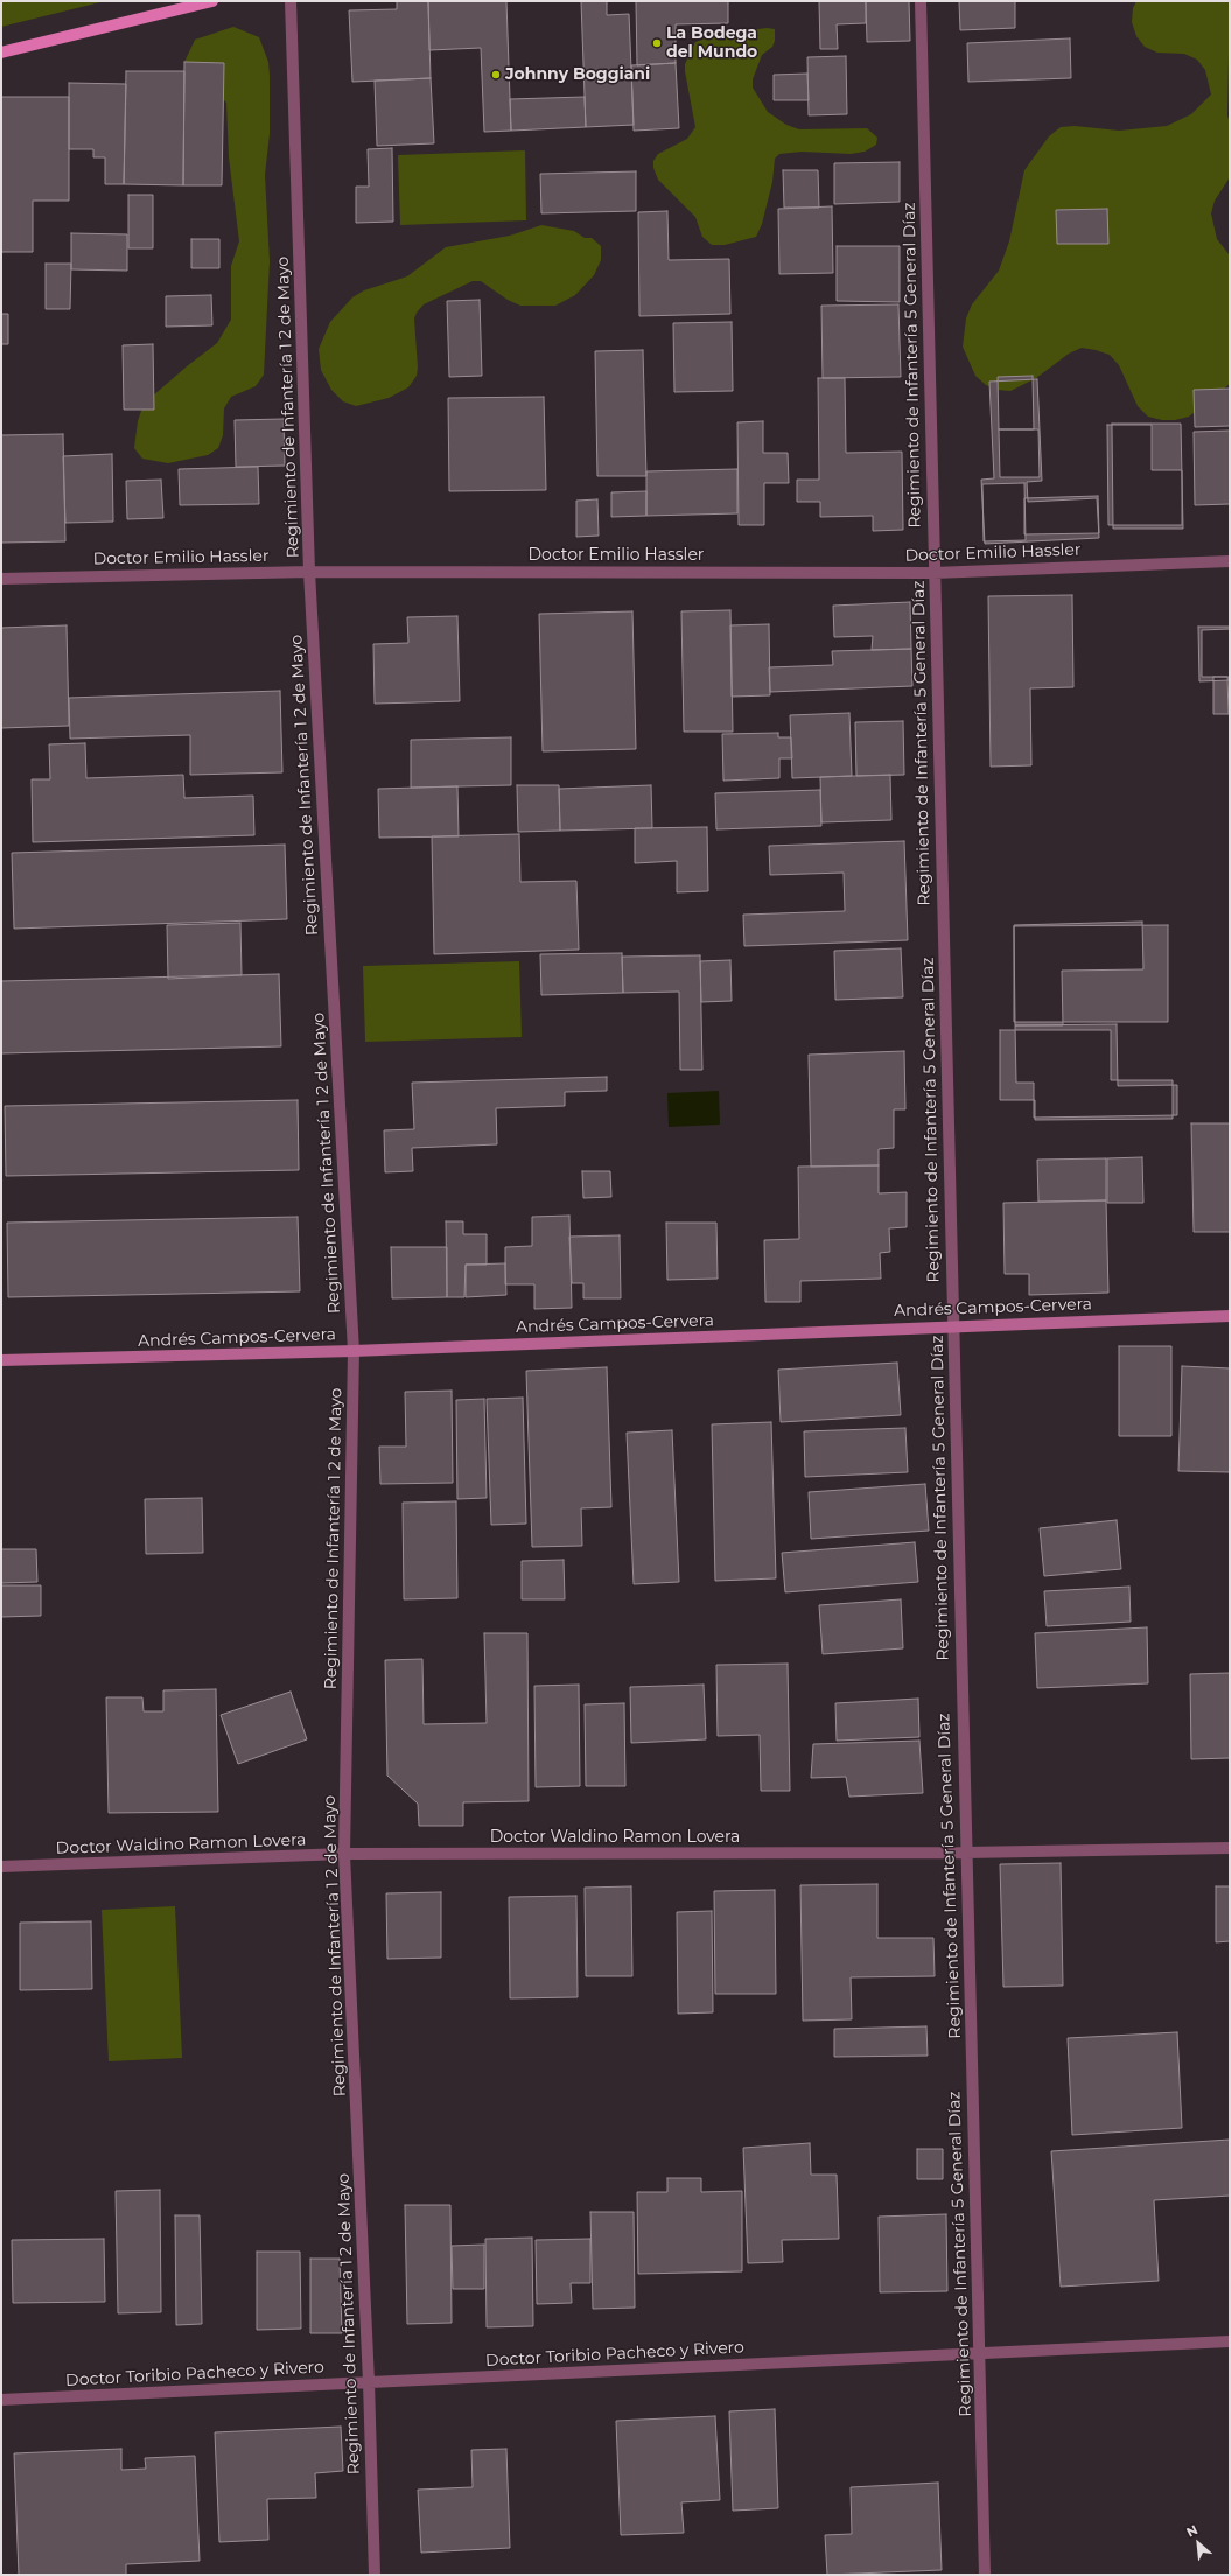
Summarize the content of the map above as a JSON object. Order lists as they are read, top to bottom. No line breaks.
{"streets":{"street":["Regimiento de Infantería 5 General Díaz","Regimiento de Infantería 1 2 de Mayo","Doctor Emilio Hassler","Andrés Campos-Cervera","Doctor Waldino Ramon Lovera","Doctor Toribio Pacheco y Rivero"]},"crossings":[["Regimiento de Infantería 5 General Díaz","Doctor Emilio Hassler"],["Regimiento de Infantería 5 General Díaz","Andrés Campos-Cervera"],["Regimiento de Infantería 5 General Díaz","Doctor Waldino Ramon Lovera"],["Regimiento de Infantería 5 General Díaz","Doctor Toribio Pacheco y Rivero"],["Regimiento de Infantería 1 2 de Mayo","Doctor Emilio Hassler"],["Regimiento de Infantería 1 2 de Mayo","Andrés Campos-Cervera"],["Regimiento de Infantería 1 2 de Mayo","Doctor Waldino Ramon Lovera"],["Regimiento de Infantería 1 2 de Mayo","Doctor Toribio Pacheco y Rivero"]],"places":["La Bodega del Mundo","Johnny Boggiani"],"north":"top left"}
